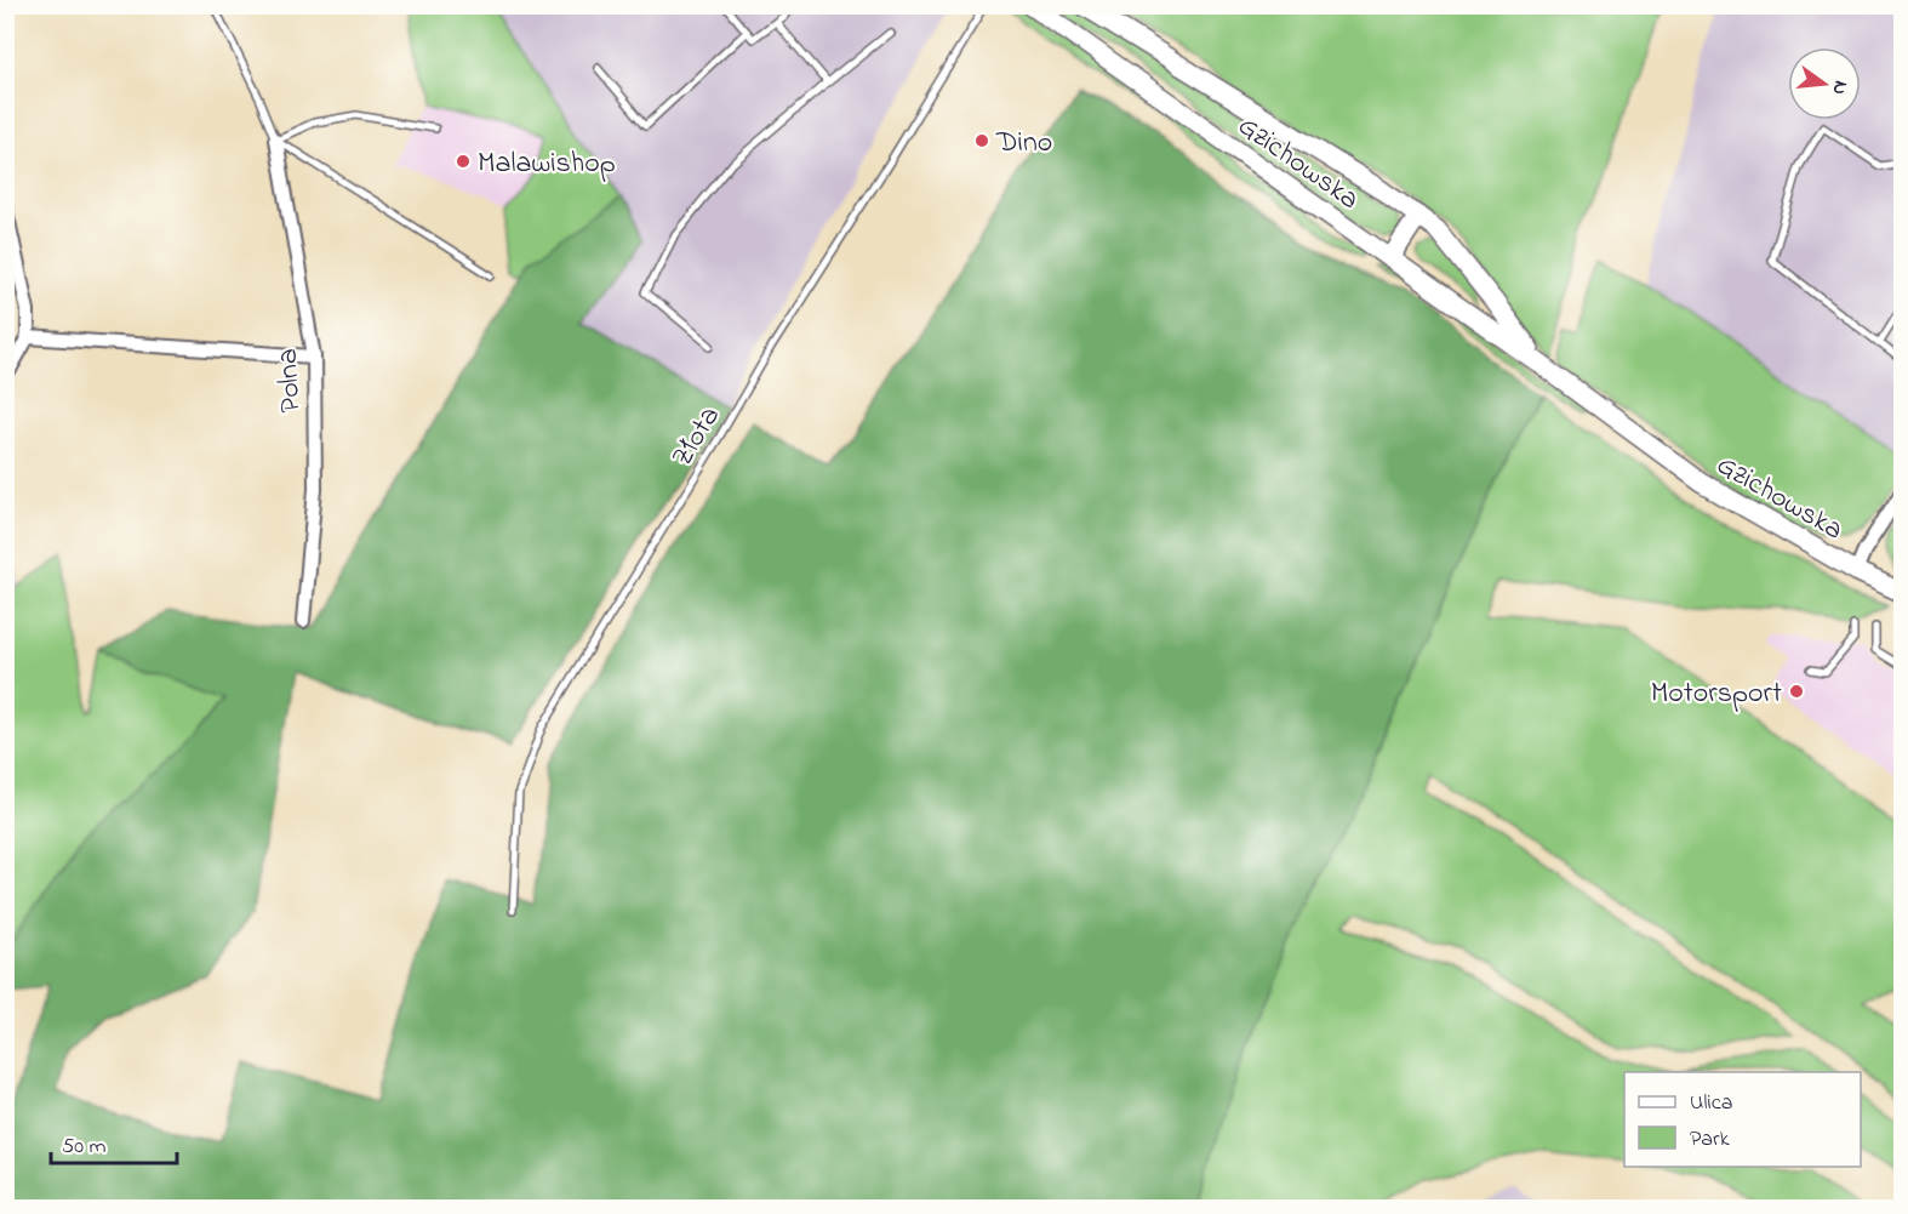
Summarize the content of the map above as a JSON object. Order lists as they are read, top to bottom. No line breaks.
{"streets":{"street":["Gzichowska","Polna"],"lane":["Złota"]},"places":["Dino","Malawishop","Motorsport"],"legend":["Ulica","Park"],"scale_bar":"50 m","north":"right"}
